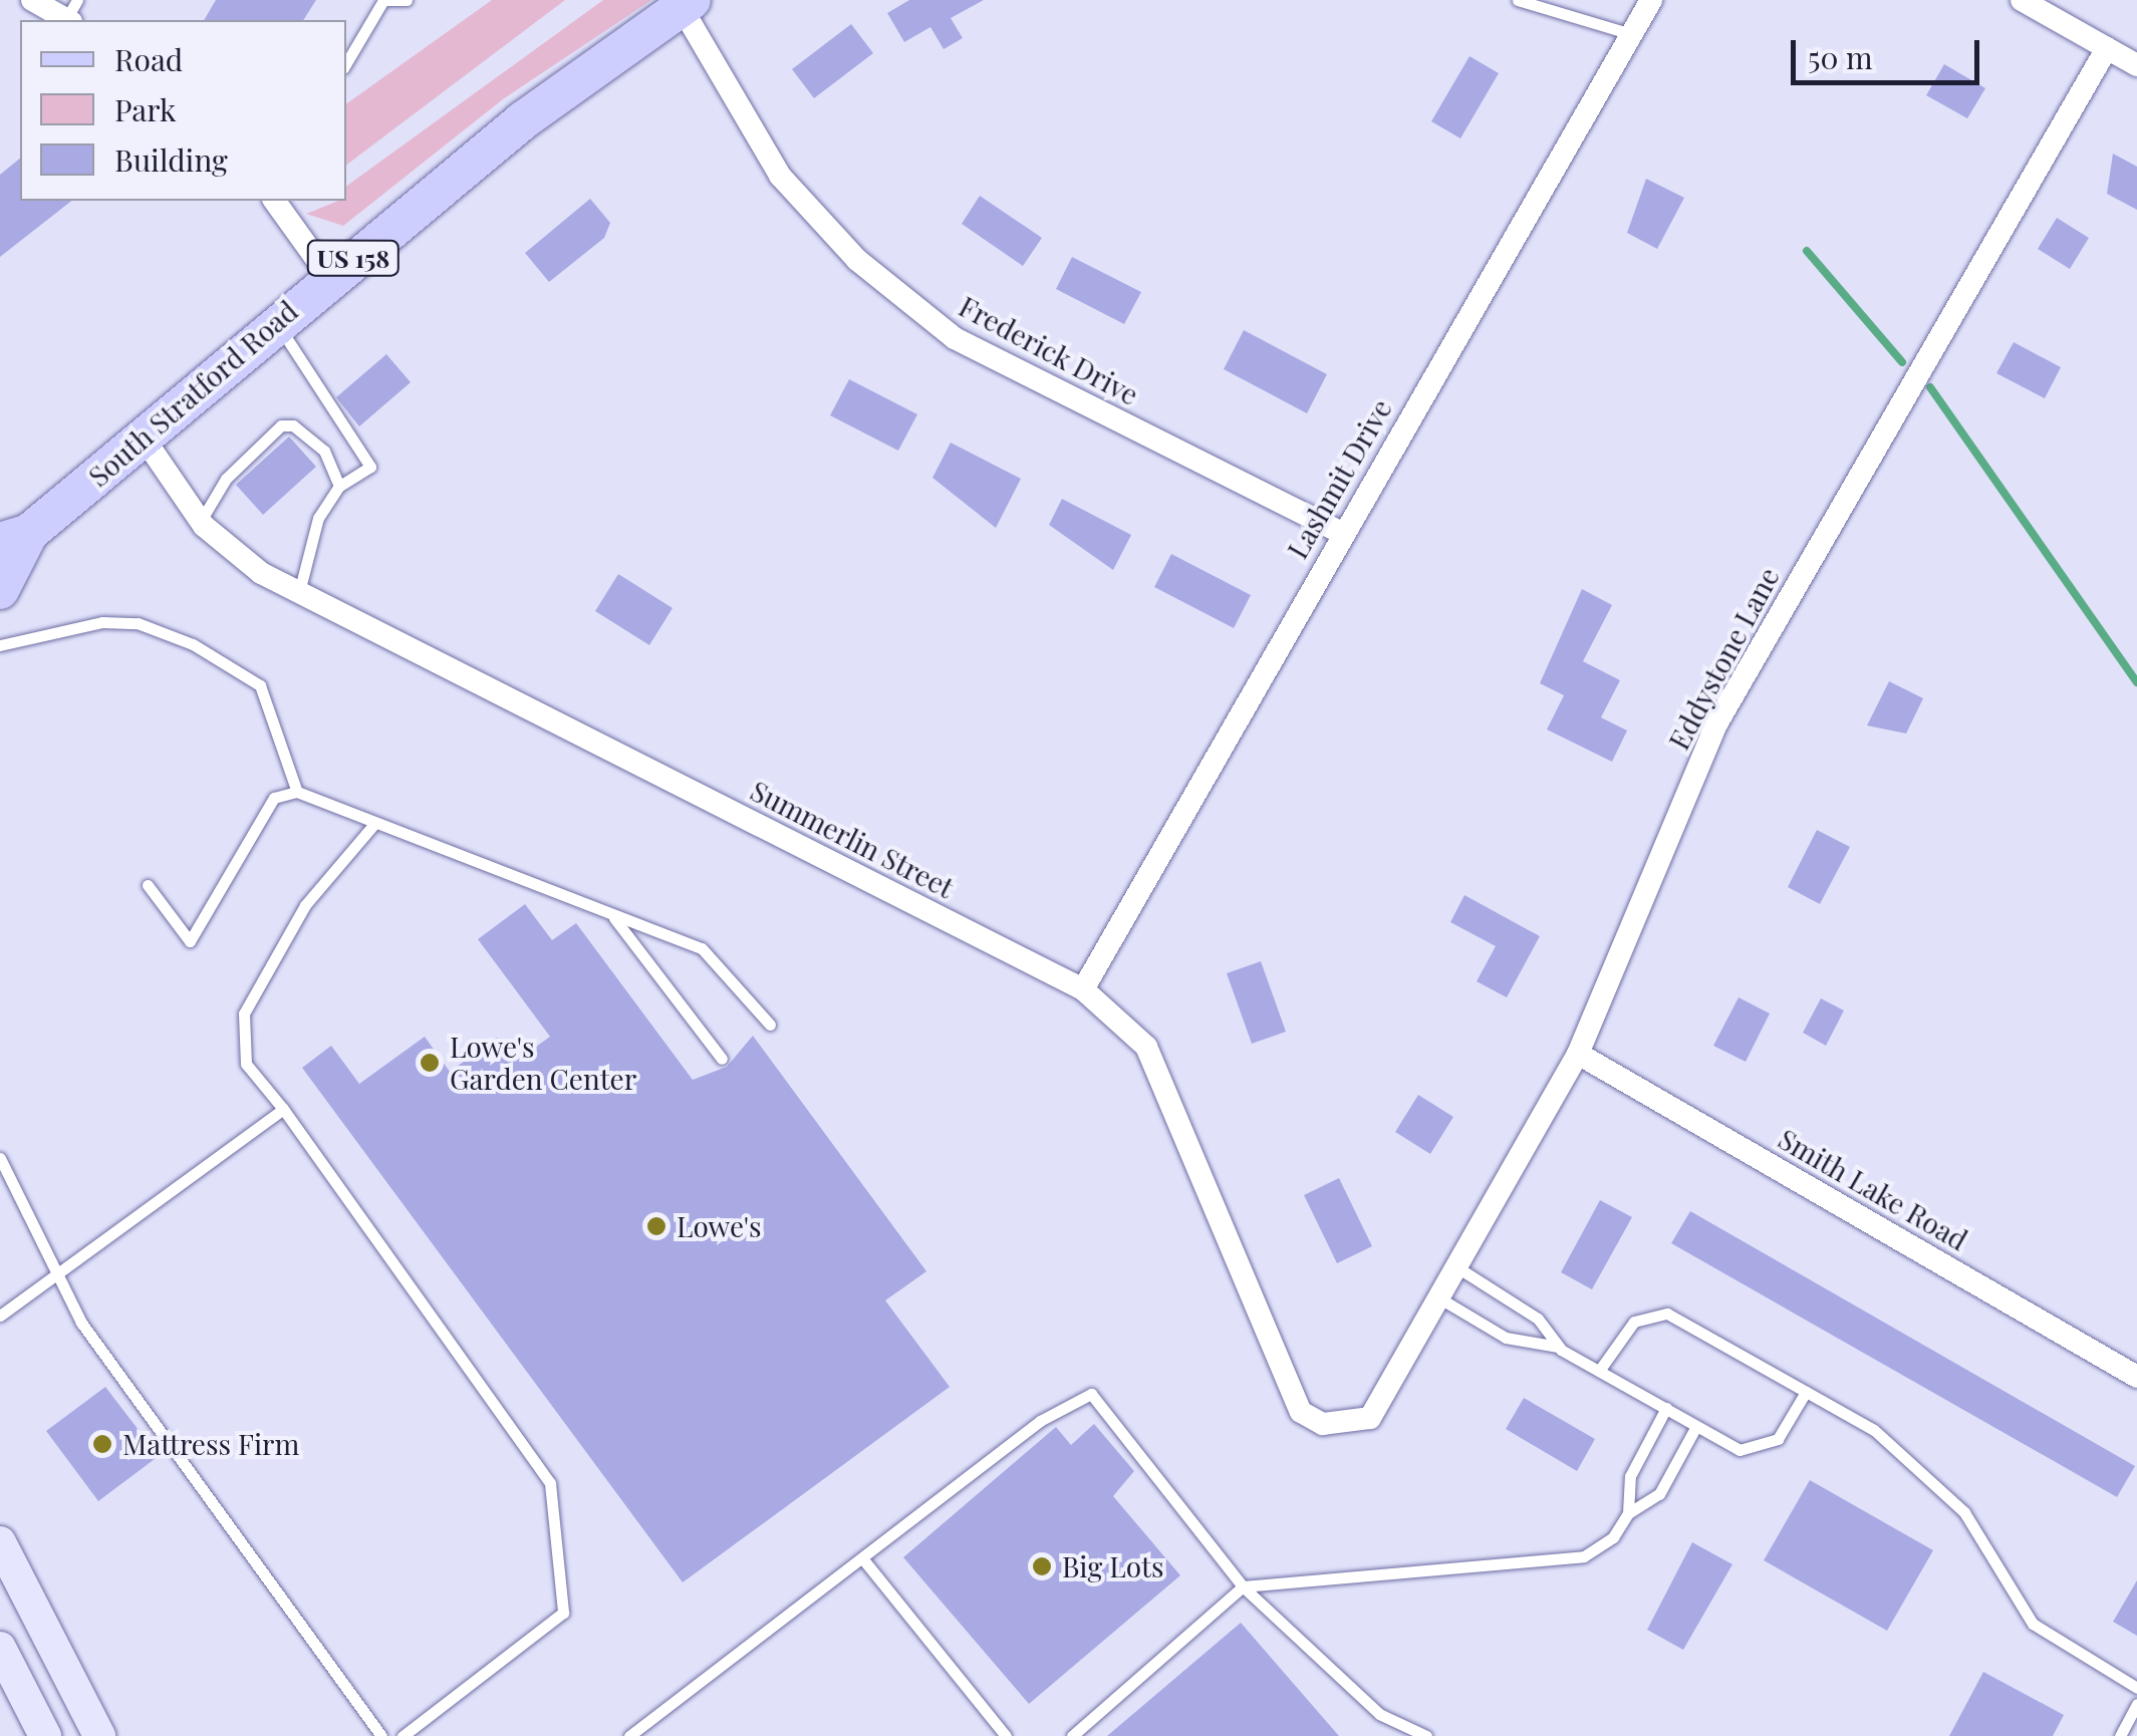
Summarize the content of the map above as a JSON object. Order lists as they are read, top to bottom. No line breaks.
{"streets":{"main road":["US 158","South Stratford Road"],"street":["Frederick Drive","Lashmit Drive","Eddystone Lane","Summerlin Street","Smith Lake Road"]},"crossings":[["Frederick Drive","South Stratford Road"],["Frederick Drive","Lashmit Drive"],["South Stratford Road","Summerlin Street"],["Lashmit Drive","Summerlin Street"],["Eddystone Lane","Summerlin Street"],["Eddystone Lane","Smith Lake Road"]],"places":["Lowe's Garden Center","Lowe's","Mattress Firm","Big Lots"],"legend":["Road","Park","Building"],"scale_bar":"50 m"}
